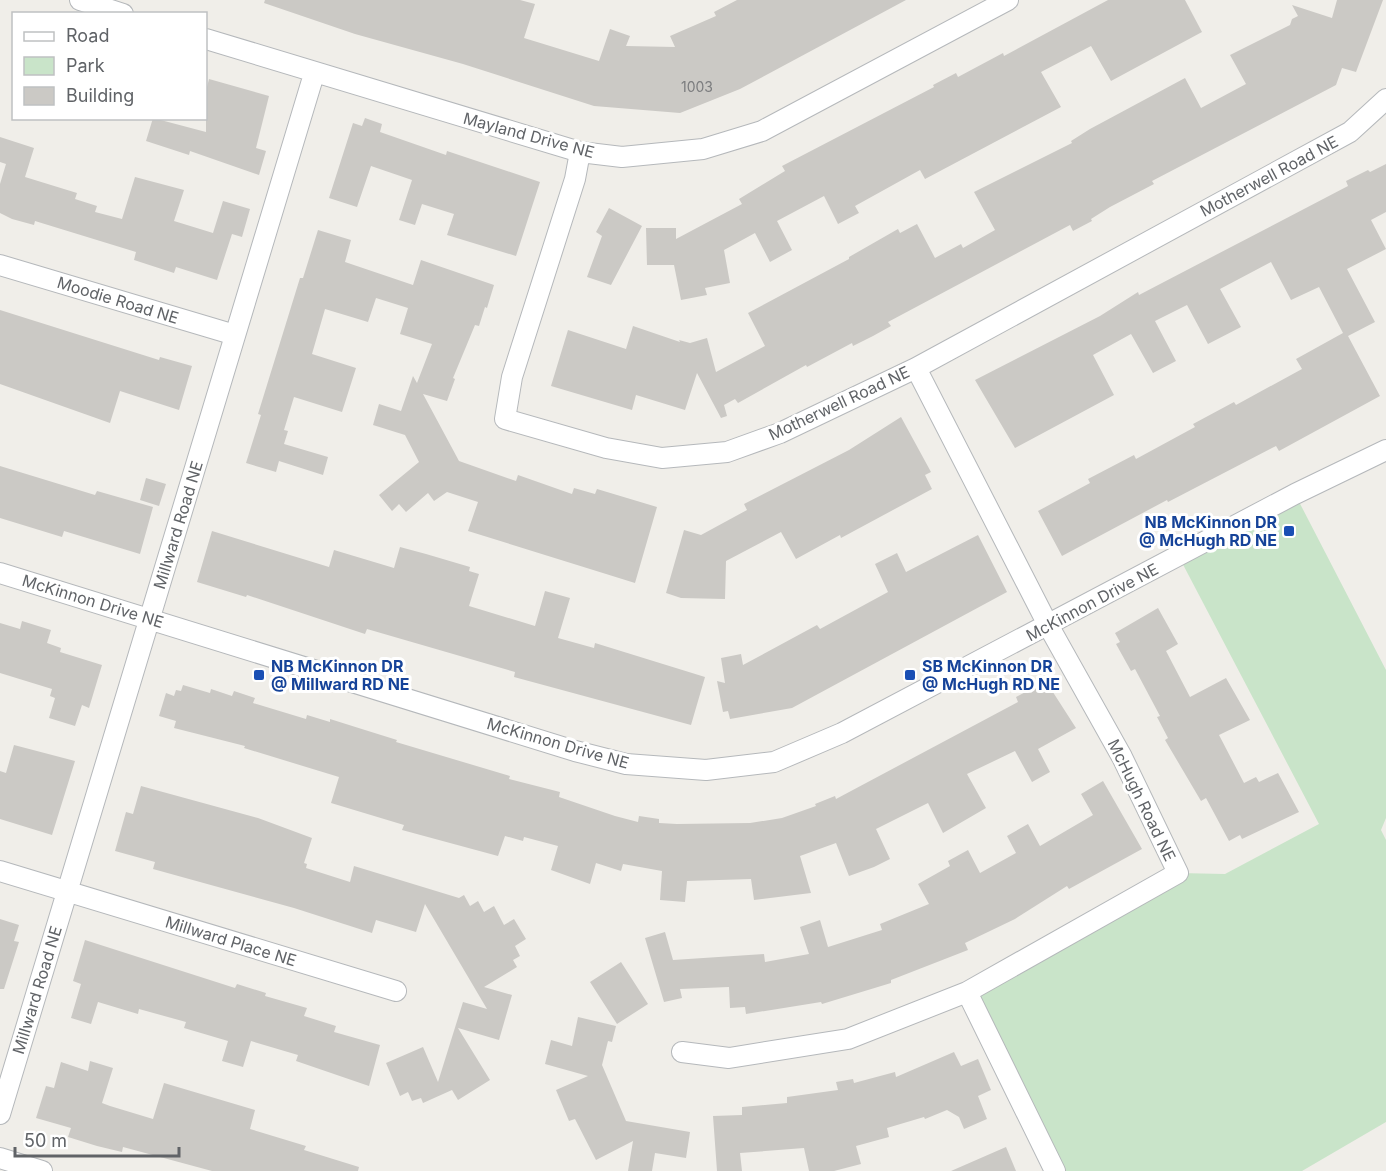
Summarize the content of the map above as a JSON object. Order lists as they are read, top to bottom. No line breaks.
{"streets":{"street":["Mayland Drive NE","Motherwell Road NE","Moodie Road NE","Millward Road NE","McKinnon Drive NE","McHugh Road NE","Millward Place NE"]},"crossings":[["Mayland Drive NE","Motherwell Road NE"],["Mayland Drive NE","Millward Road NE"],["Motherwell Road NE","McHugh Road NE"],["Moodie Road NE","Millward Road NE"],["Millward Road NE","McKinnon Drive NE"],["Millward Road NE","Millward Place NE"],["McKinnon Drive NE","McHugh Road NE"]],"places":{"transit":["NB McKinnon DR @ McHugh RD NE","NB McKinnon DR @ Millward RD NE","SB McKinnon DR @ McHugh RD NE"]},"house_numbers":["1003"],"legend":["Road","Park","Building"],"scale_bar":"50 m"}
